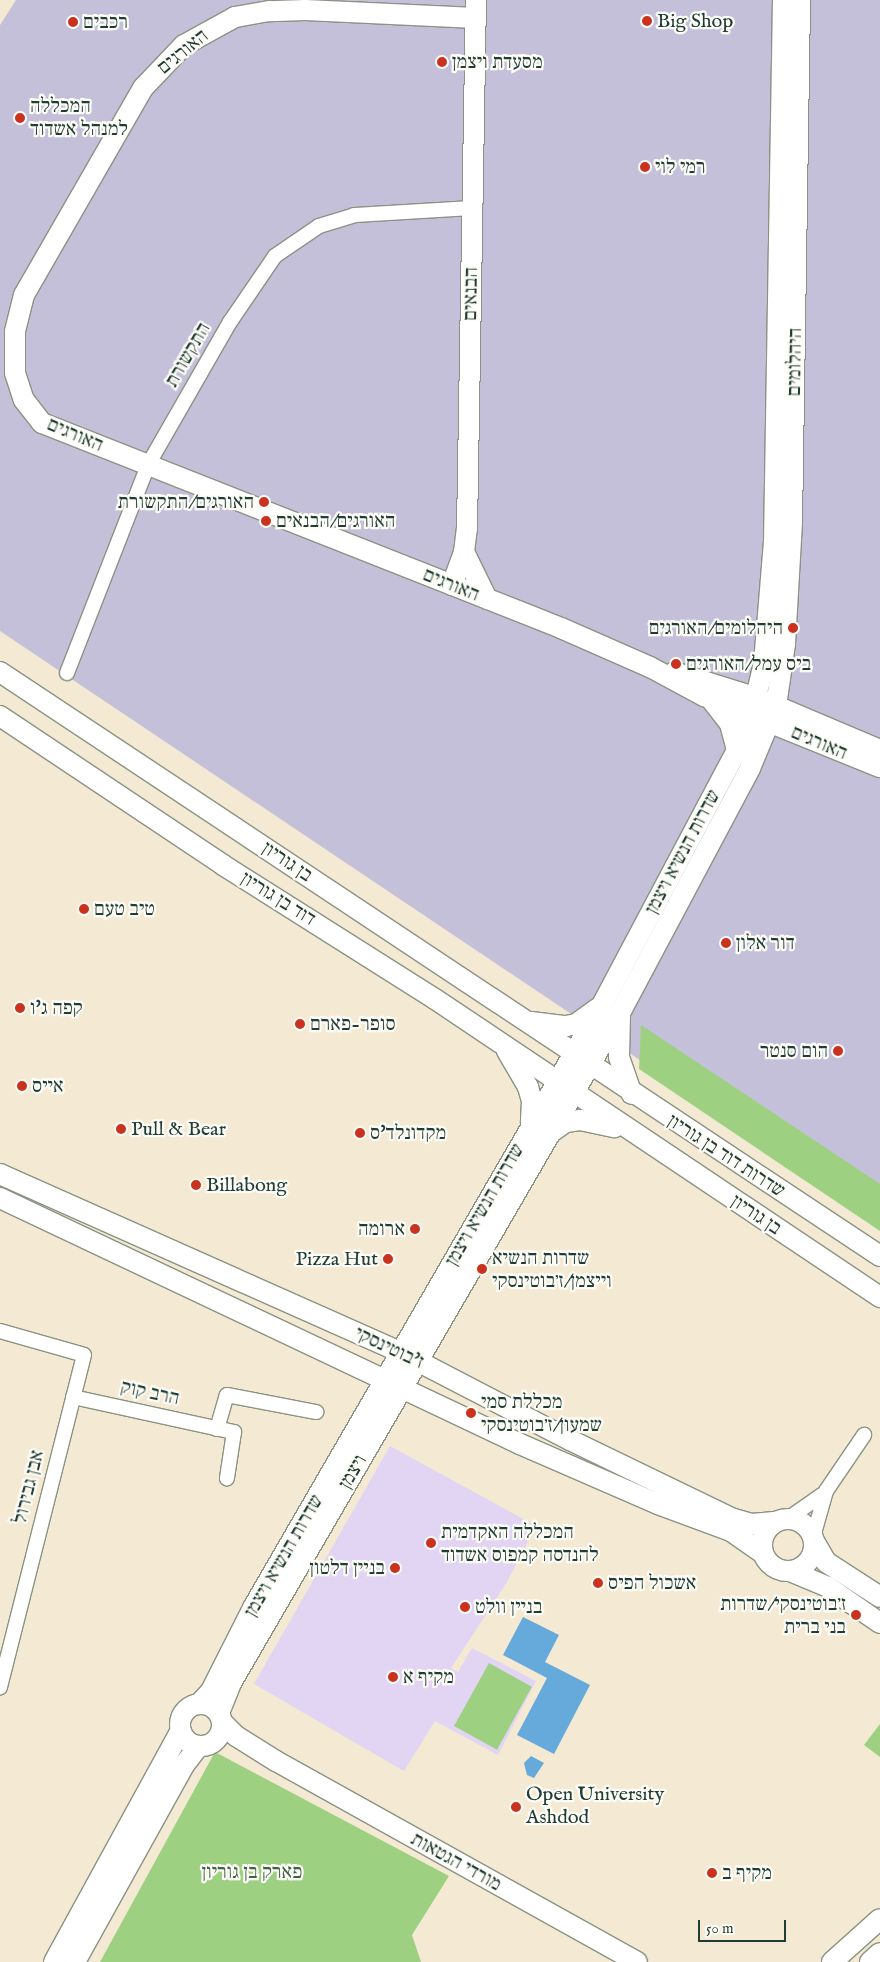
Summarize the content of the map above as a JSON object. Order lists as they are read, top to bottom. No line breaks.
{"streets":{"street":["האורגים","הבנאים","התקשורת","היהלומים","שדרות הנשיא ויצמן","בן גוריון","דוד בן גוריון","שדרות דוד בן גוריון","ז'בוטינסקי","הרב קוק","ויצמן","אבן גבירול","מורדי הגטאות"]},"crossings":[["האורגים","הבנאים"],["האורגים","התקשורת"],["האורגים","היהלומים"],["האורגים","שדרות הנשיא ויצמן"],["הבנאים","התקשורת"],["היהלומים","שדרות הנשיא ויצמן"],["שדרות הנשיא ויצמן","בן גוריון"],["שדרות הנשיא ויצמן","דוד בן גוריון"],["שדרות הנשיא ויצמן","שדרות דוד בן גוריון"],["שדרות הנשיא ויצמן","ז'בוטינסקי"],["שדרות הנשיא ויצמן","ויצמן"],["שדרות הנשיא ויצמן","מורדי הגטאות"],["בן גוריון","שדרות דוד בן גוריון"],["ז'בוטינסקי","ויצמן"],["הרב קוק","אבן גבירול"],["ויצמן","מורדי הגטאות"]],"parks":["פארק בן גוריון"],"places":["Big Shop","רכבים","מסעדת ויצמן","המכללה למנהל אשדוד","רמי לוי","האורגים/התקשורת","האורגים/הבנאים","היהלומים/האורגים","ביס עמל/האורגים","טיב טעם","דור אלון","קפה ג'ו","סופר-פארם","הום סנטר","אייס","Pull & Bear","מקדונלד'ס","Billabong","ארומה","Pizza Hut","שדרות הנשיא וייצמן/ז׳בוטינסקי","מכללת סמי שמעון/ז׳בוטינסקי","המכללה האקדמית להנדסה קמפוס אשדוד","בניין דלטון","אשכול הפיס","בניין וולט","ז׳בוטינסקי/שדרות בני ברית","מקיף א","Open University Ashdod","מקיף ב"],"scale_bar":"50 m"}
